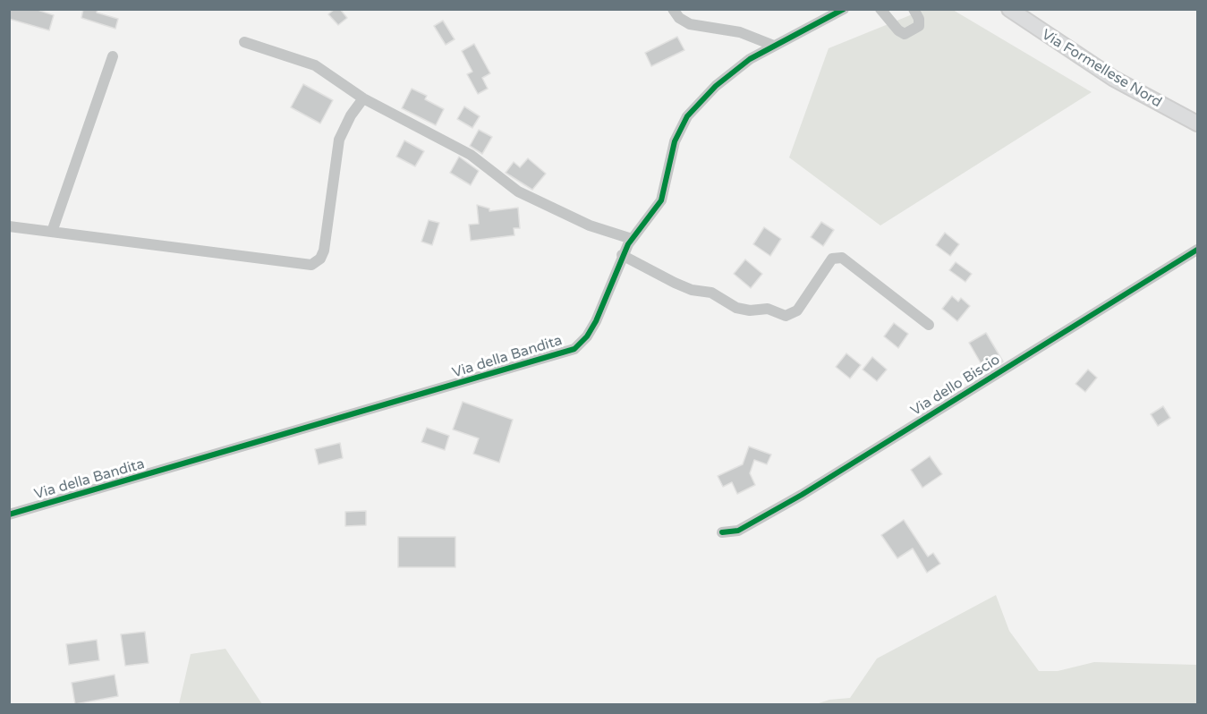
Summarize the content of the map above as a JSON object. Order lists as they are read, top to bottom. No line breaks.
{"streets":{"street":["Via Formellese Nord","Via della Bandita","Via dello Biscio"]}}
